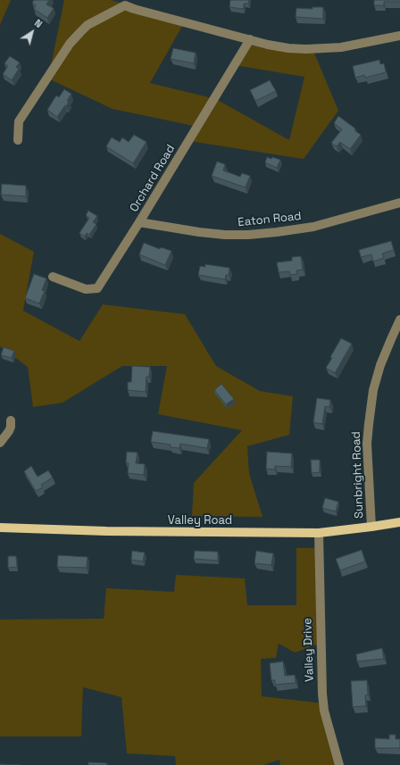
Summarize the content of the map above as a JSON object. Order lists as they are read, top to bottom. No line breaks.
{"streets":{"main road":["Valley Road"],"street":["Orchard Road","Eaton Road","Sunbright Road","Valley Drive"]},"crossings":[["Orchard Road","Eaton Road"],["Sunbright Road","Valley Road"],["Valley Road","Valley Drive"]],"north":"top right"}
